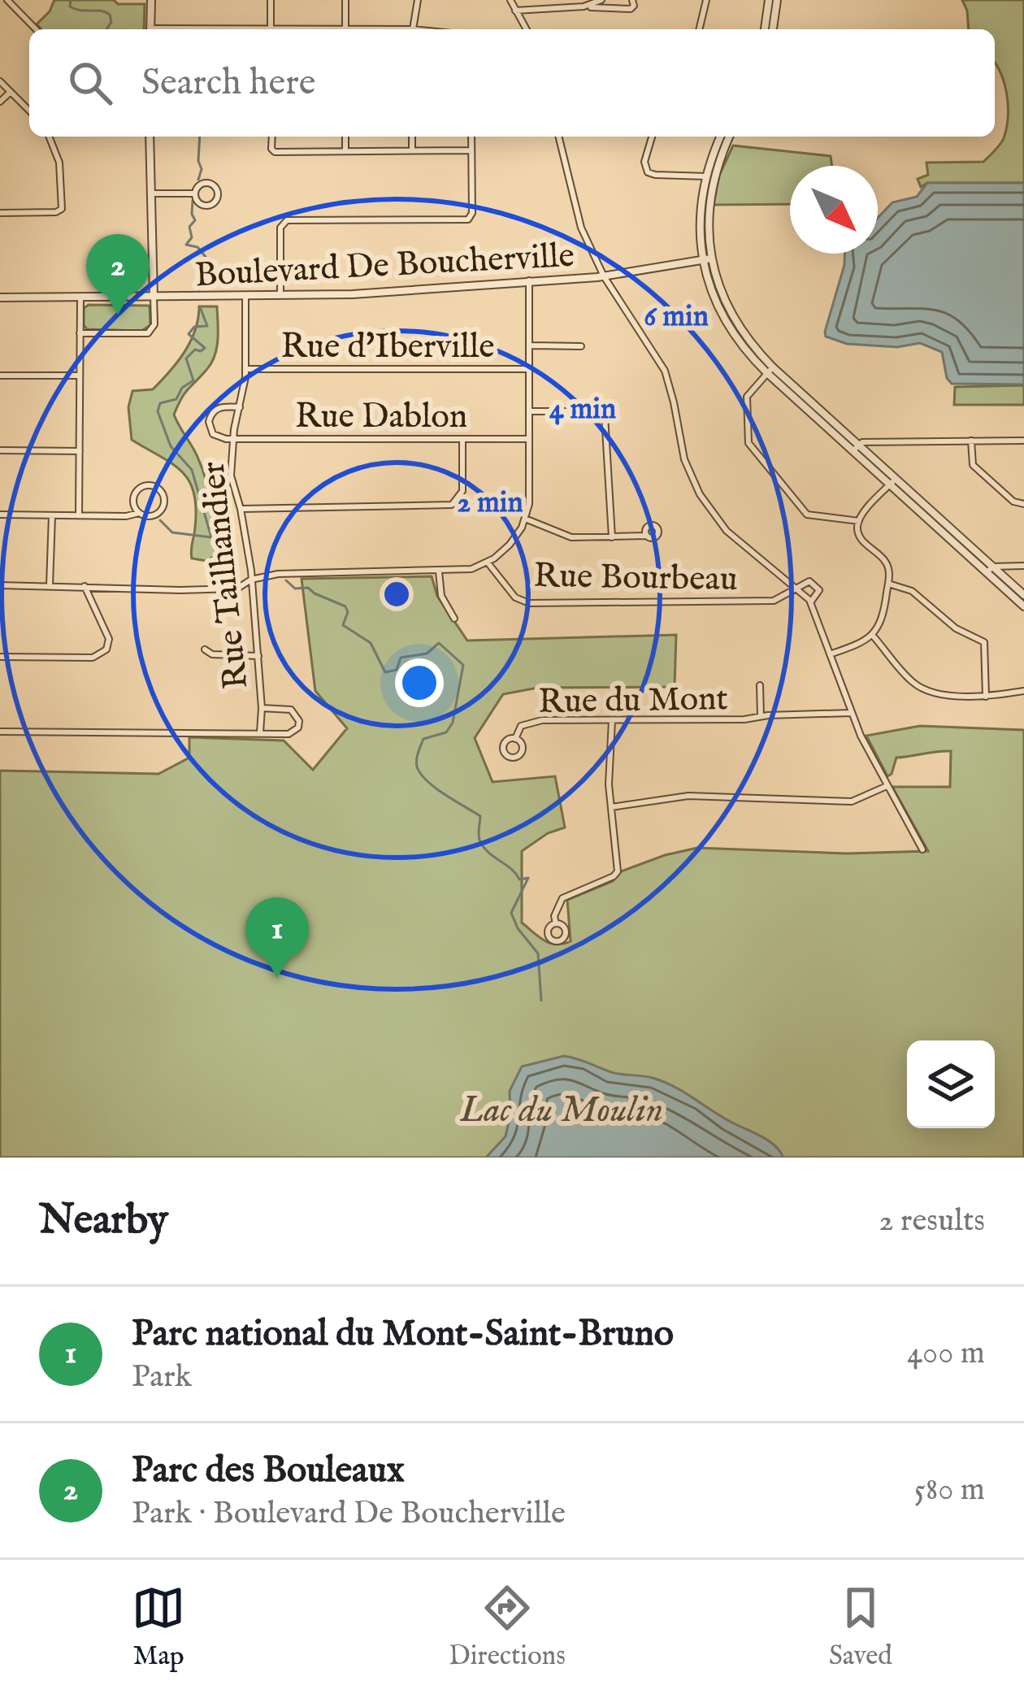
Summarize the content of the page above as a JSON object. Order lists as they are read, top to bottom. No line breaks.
{"streets":{"street":["Boulevard De Boucherville","Rue d'Iberville","Rue Dablon","Rue Tailhandier","Rue Bourbeau","Rue du Mont"]},"crossings":[["Boulevard De Boucherville","Rue Tailhandier"],["Rue d'Iberville","Rue Tailhandier"],["Rue Dablon","Rue Tailhandier"]],"water":["Lac du Moulin"],"north":"bottom right","page":{"search":"Search here","pins":["2","1"],"heading":["Nearby","2 results"],"list":[{"mark":"1","name":"Parc national du Mont-Saint-Bruno","note":"Park","value":"400 m"},{"mark":"2","name":"Parc des Bouleaux","note":"Park · Boulevard De Boucherville","value":"580 m"}],"nav":["Map","Directions","Saved"]},"rings":["6 min","4 min","2 min"]}
